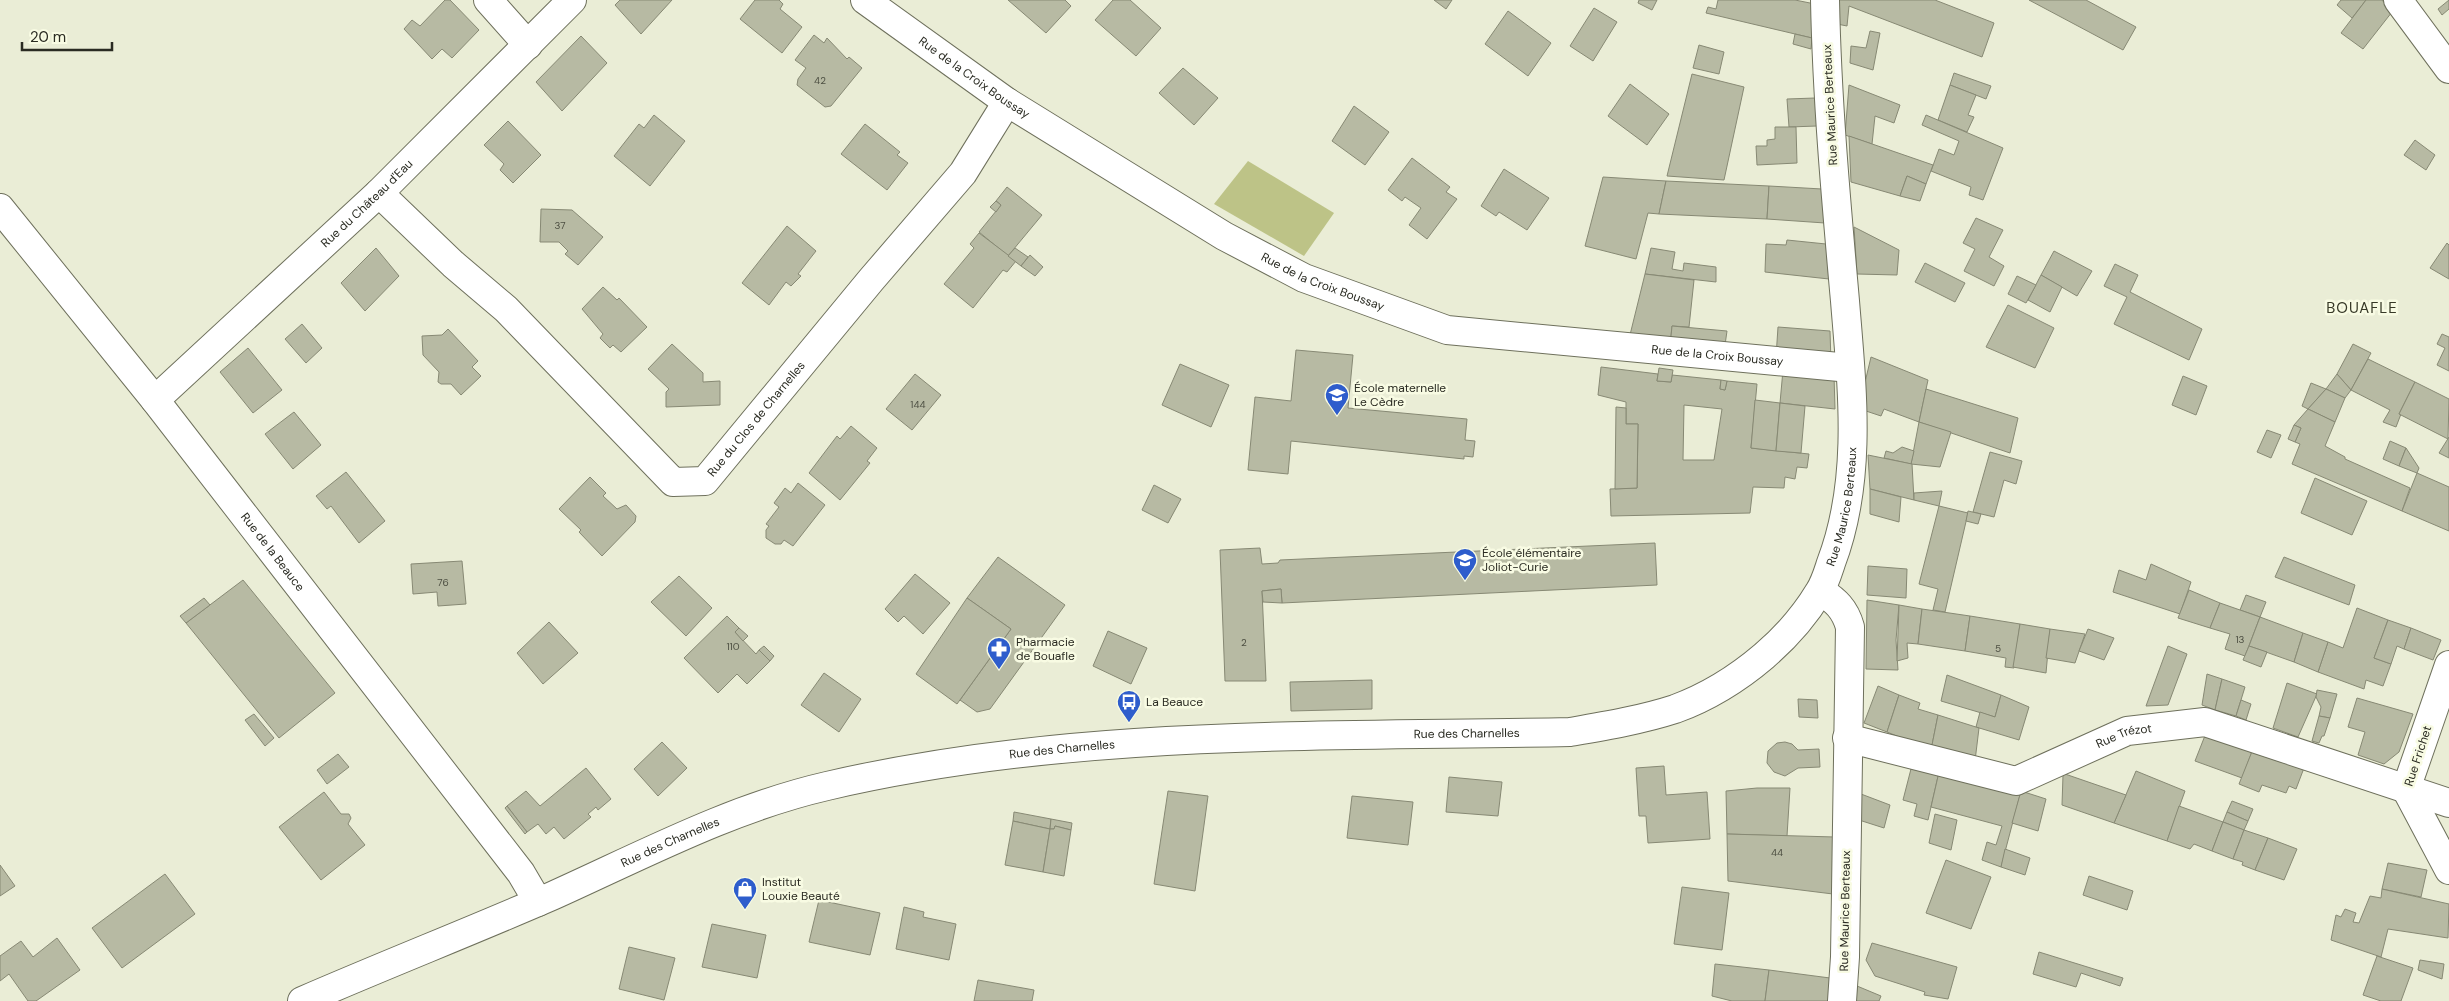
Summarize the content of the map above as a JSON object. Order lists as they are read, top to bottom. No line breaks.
{"streets":{"street":["Rue de la Croix Boussay","Rue Maurice Berteaux","Rue du Château d'Eau","Rue du Clos de Charnelles","Rue de la Beauce","Rue des Charnelles","Rue Trézot","Rue Frichet"]},"crossings":[["Rue de la Croix Boussay","Rue Maurice Berteaux"],["Rue de la Croix Boussay","Rue du Clos de Charnelles"],["Rue Maurice Berteaux","Rue des Charnelles"],["Rue Maurice Berteaux","Rue Trézot"],["Rue du Château d'Eau","Rue du Clos de Charnelles"],["Rue du Château d'Eau","Rue de la Beauce"],["Rue de la Beauce","Rue des Charnelles"],["Rue Trézot","Rue Frichet"]],"districts":["BOUAFLE"],"places":{"school or university":["École maternelle Le Cèdre","École élémentaire Joliot-Curie"],"pharmacy":["Pharmacie de Bouafle"],"bus stop":["La Beauce"],"shop":["Institut Louxie Beauté"]},"house_numbers":["42","37","144","76","13","2","110","5","44"],"scale_bar":"20 m"}
